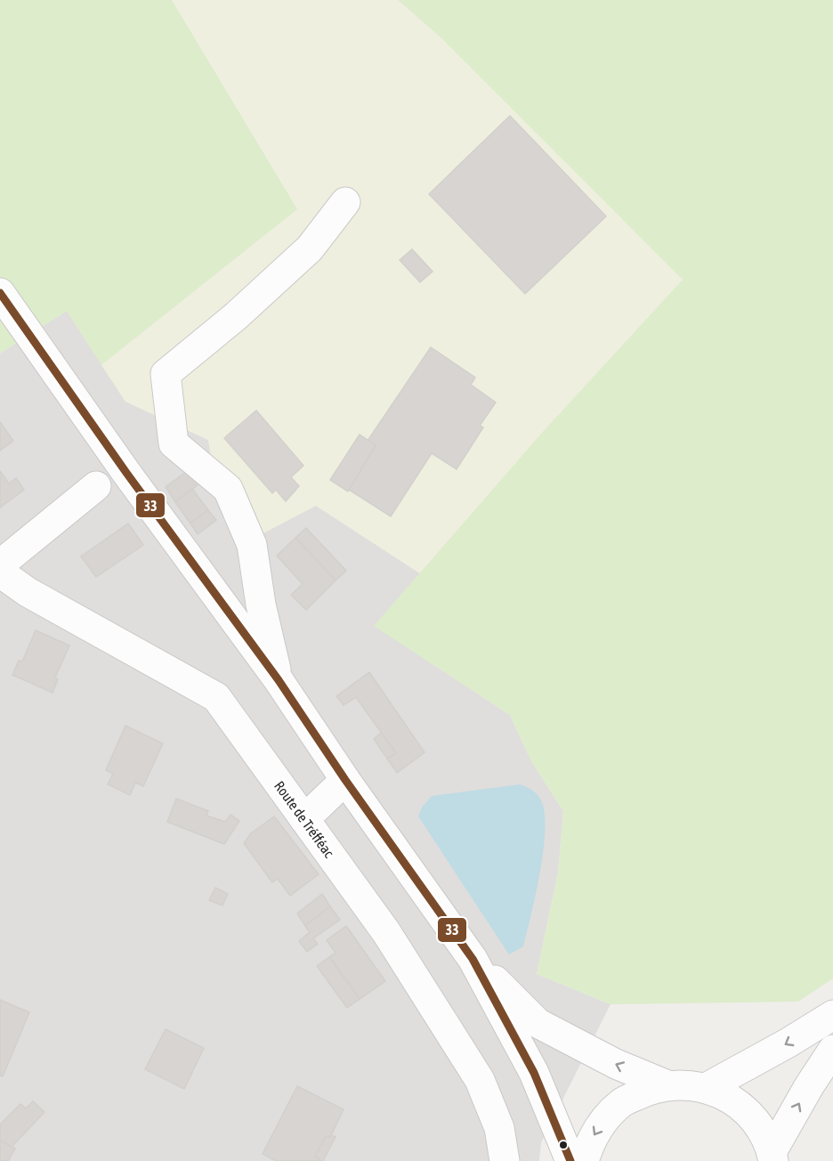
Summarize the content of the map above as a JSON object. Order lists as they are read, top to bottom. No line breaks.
{"streets":{"street":["Route de Tréfféac"]},"lines":["transit line 33"]}
